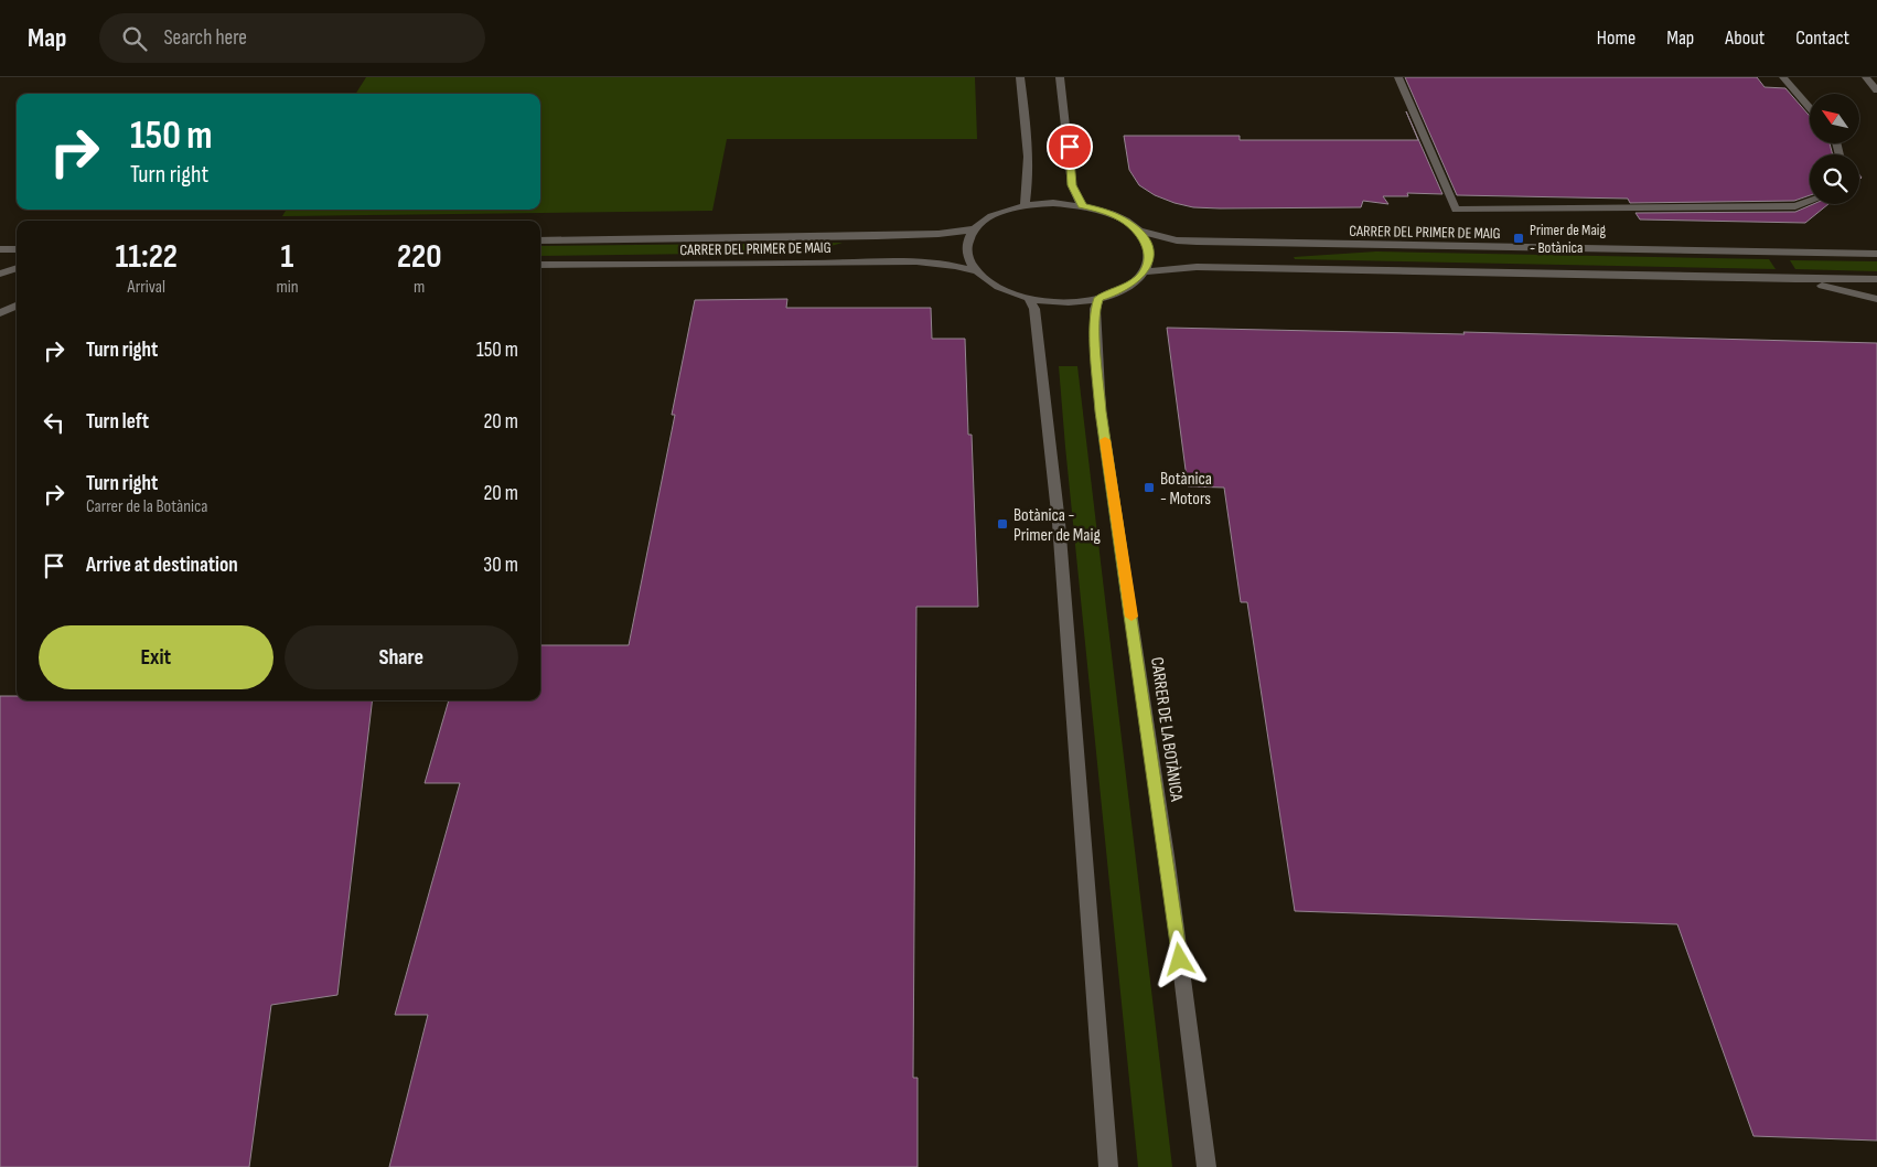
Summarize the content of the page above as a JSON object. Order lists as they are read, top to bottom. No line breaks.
{"streets":{"street":["CARRER DEL PRIMER DE MAIG","CARRER DE LA BOTÀNICA"]},"crossings":[["CARRER DEL PRIMER DE MAIG","CARRER DE LA BOTÀNICA"]],"places":{"transit":["Primer de Maig - Botànica","Botànica - Motors","Botànica - Primer de Maig"]},"north":"top left","page":{"header":"Map","search":"Search here","nav":["Home","Map","About","Contact"],"turn":["150 m","Turn right"],"eta":["11:22","Arrival","1","min","220","m"],"list":[{"name":"Turn right","value":"150 m"},{"name":"Turn left","value":"20 m"},{"name":"Turn right","note":"Carrer de la Botànica","value":"20 m"},{"name":"Arrive at destination","value":"30 m"}],"buttons":["Exit","Share"]}}
